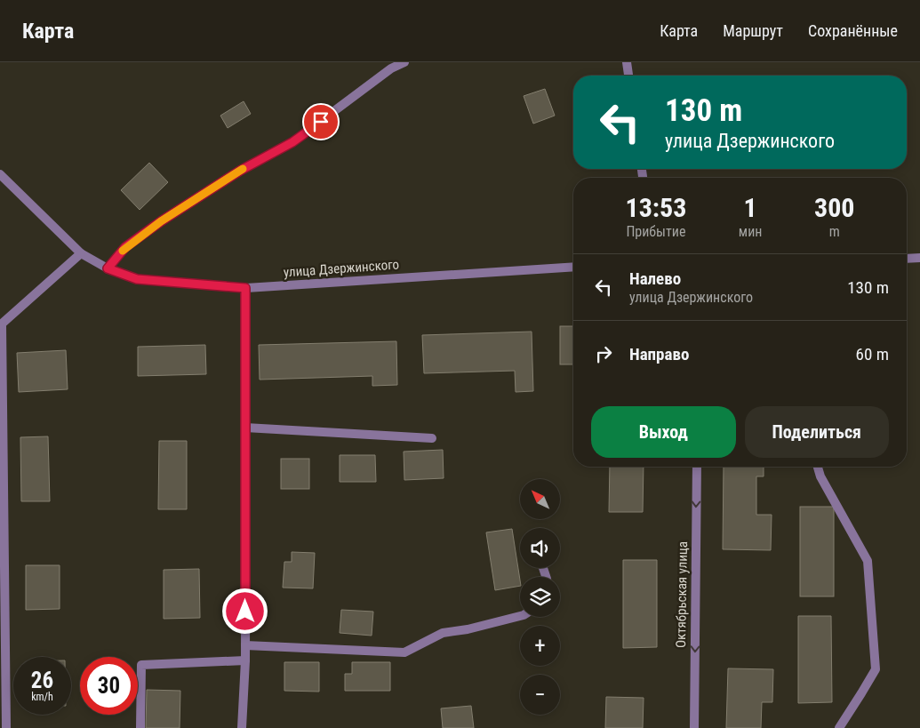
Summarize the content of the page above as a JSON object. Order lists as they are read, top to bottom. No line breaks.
{"streets":{"street":["улица Дзержинского","Октябрьская улица"]},"one_way":["Октябрьская улица"],"north":"top left","page":{"header":"Карта","nav":["Карта","Маршрут","Сохранённые"],"turn":["130 m","улица Дзержинского"],"eta":["13:53","Прибытие","1","мин","300","m"],"list":[{"name":"Налево","note":"улица Дзержинского","value":"130 m"},{"name":"Направо","value":"60 m"}],"buttons":["Выход","Поделиться"],"map_buttons":["+","−"],"speed":"26 km/h","limit":"30"}}
